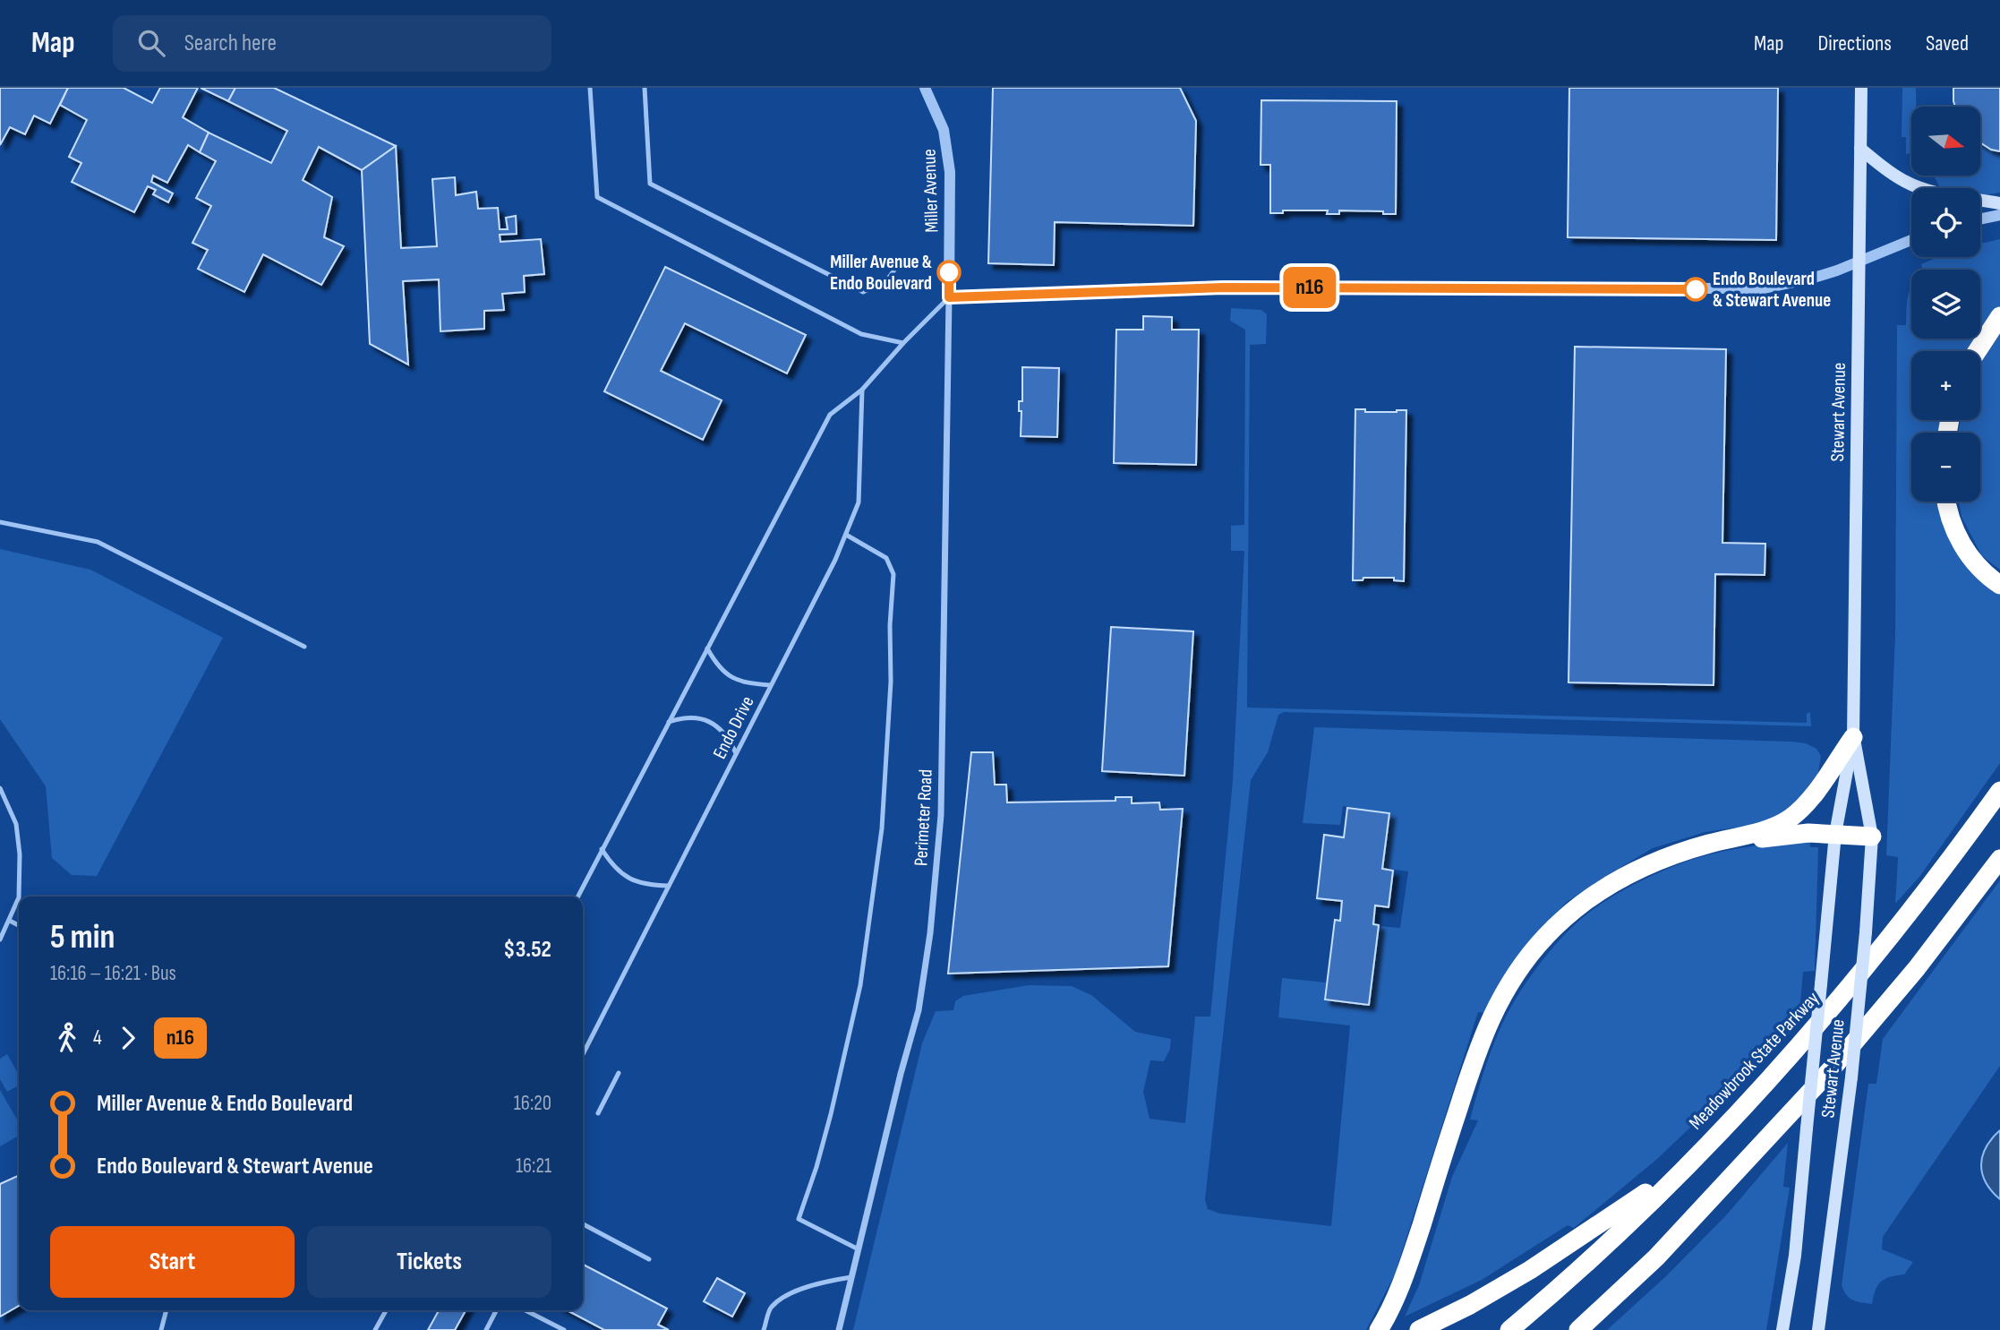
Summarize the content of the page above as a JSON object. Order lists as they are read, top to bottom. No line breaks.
{"streets":{"highway":["Meadowbrook State Parkway"],"main road":["Stewart Avenue"],"street":["Miller Avenue","Perimeter Road"],"lane":["Endo Drive"]},"crossings":[["Miller Avenue","Perimeter Road"]],"places":["Miller Avenue & Endo Boulevard","Endo Boulevard & Stewart Avenue"],"lines":["bus line n16"],"north":"right","page":{"header":"Map","search":"Search here","nav":["Map","Directions","Saved"],"on_map":"n16","map_buttons":["+","−"],"heading":["5 min","16:16 – 16:21 · Bus","$3.52"],"legs":["4","n16"],"list":[{"name":"Miller Avenue & Endo Boulevard","value":"16:20"},{"name":"Endo Boulevard & Stewart Avenue","value":"16:21"}],"buttons":["Start","Tickets"]}}
